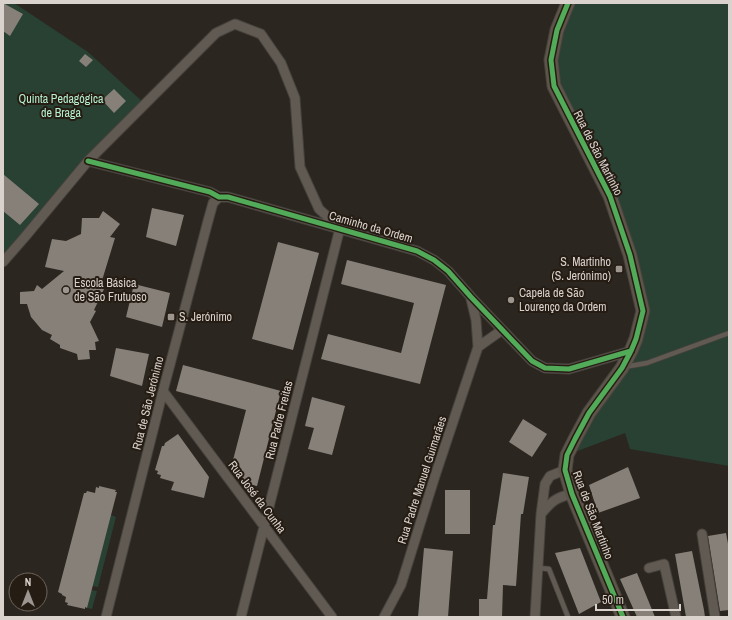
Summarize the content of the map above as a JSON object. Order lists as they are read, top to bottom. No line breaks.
{"streets":{"street":["Rua de São Martinho","Caminho da Ordem","Rua de São Jerónimo","Rua Padre Freitas","Rua Padre Manuel Guimarães","Rua José da Cunha"]},"crossings":[["Rua de São Martinho","Caminho da Ordem"],["Caminho da Ordem","Rua de São Jerónimo"],["Caminho da Ordem","Rua Padre Freitas"],["Caminho da Ordem","Rua Padre Manuel Guimarães"],["Rua de São Jerónimo","Rua José da Cunha"],["Rua Padre Freitas","Rua José da Cunha"]],"parks":["Quinta Pedagógica de Braga"],"places":{"transit":["S. Martinho (S. Jerónimo)","S. Jerónimo"],"other":["Escola Básica de São Frutuoso","Capela de São Lourenço da Ordem"]},"scale_bar":"50 m","north":"top"}
